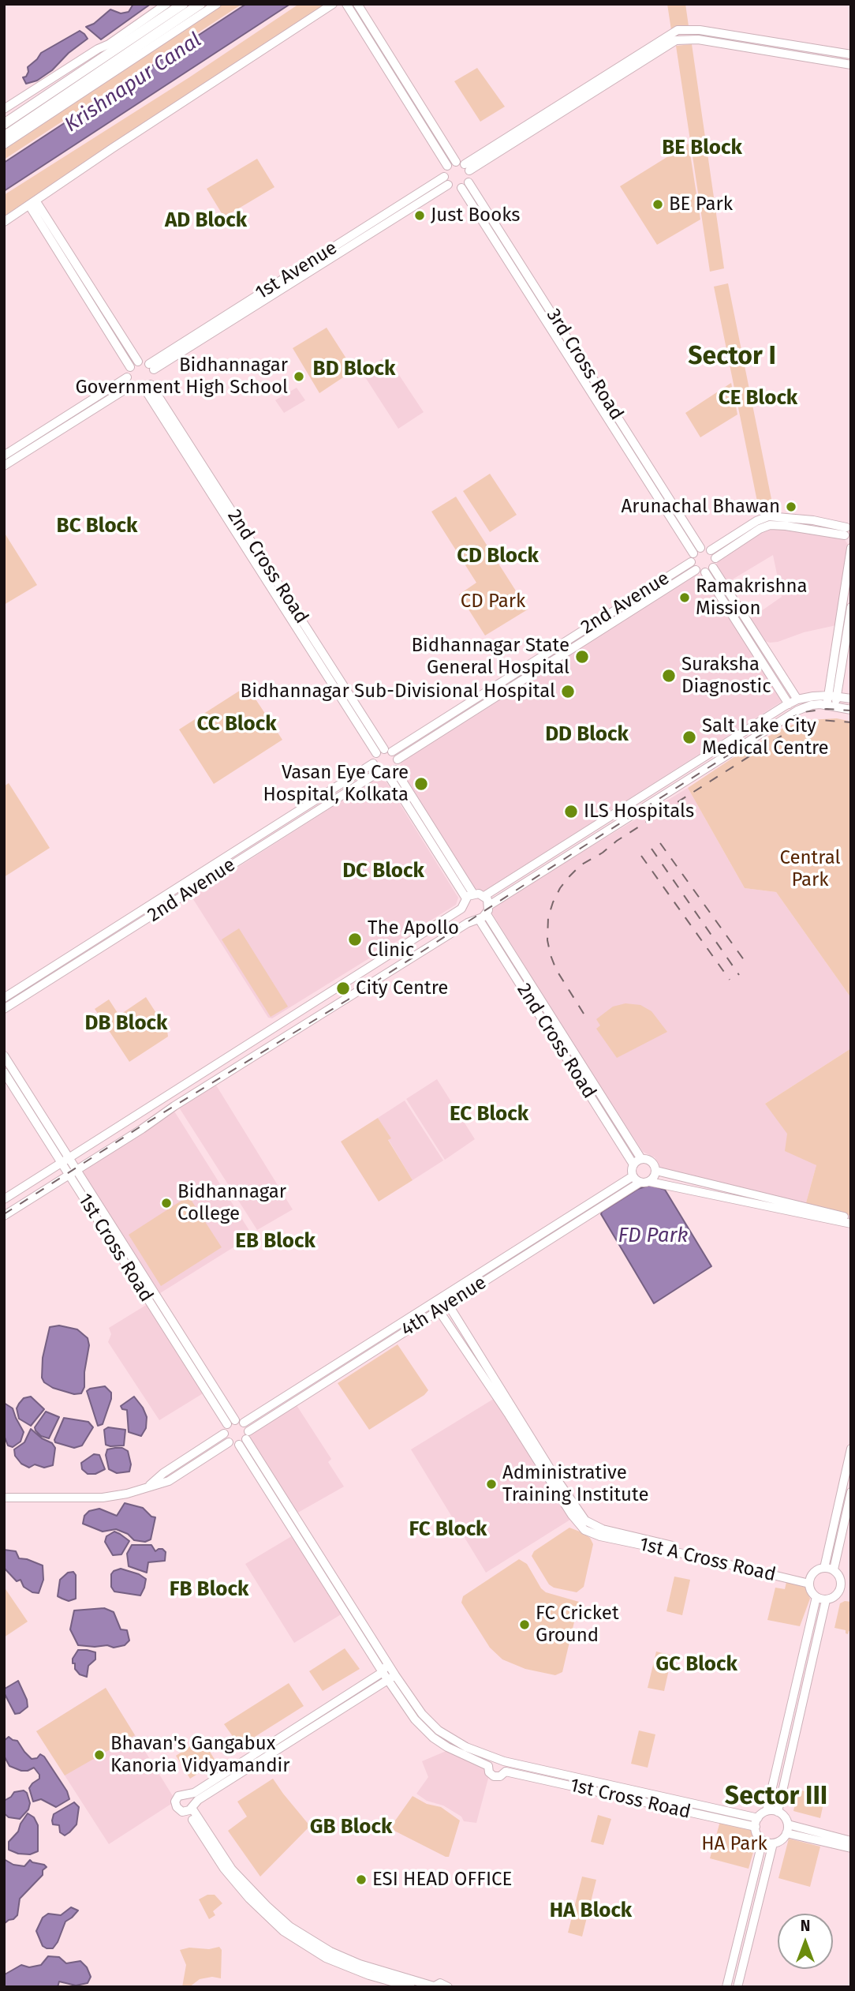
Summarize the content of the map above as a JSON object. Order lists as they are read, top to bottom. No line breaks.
{"streets":{"street":["1st Avenue","3rd Cross Road","2nd Cross Road","2nd Avenue","1st Cross Road","4th Avenue","1st A Cross Road"]},"crossings":[["1st Avenue","2nd Cross Road"],["3rd Cross Road","2nd Avenue"],["2nd Cross Road","2nd Avenue"],["2nd Cross Road","4th Avenue"],["1st Cross Road","4th Avenue"]],"districts":["BE Block","AD Block","Sector I","BD Block","CE Block","BC Block","CD Block","CC Block","DD Block","DC Block","DB Block","EC Block","EB Block","FC Block","FB Block","GC Block","Sector III","GB Block","HA Block"],"water":["Krishnapur Canal","FD Park"],"parks":["CD Park","Central Park","HA Park"],"places":["BE Park","Just Books","Bidhannagar Government High School","Arunachal Bhawan","Ramakrishna Mission","Bidhannagar State General Hospital","Suraksha Diagnostic","Bidhannagar Sub-Divisional Hospital","Salt Lake City Medical Centre","Vasan Eye Care Hospital, Kolkata","ILS Hospitals","The Apollo Clinic","City Centre","Bidhannagar College","Administrative Training Institute","FC Cricket Ground","Bhavan's Gangabux Kanoria Vidyamandir","ESI HEAD OFFICE"],"north":"top"}
